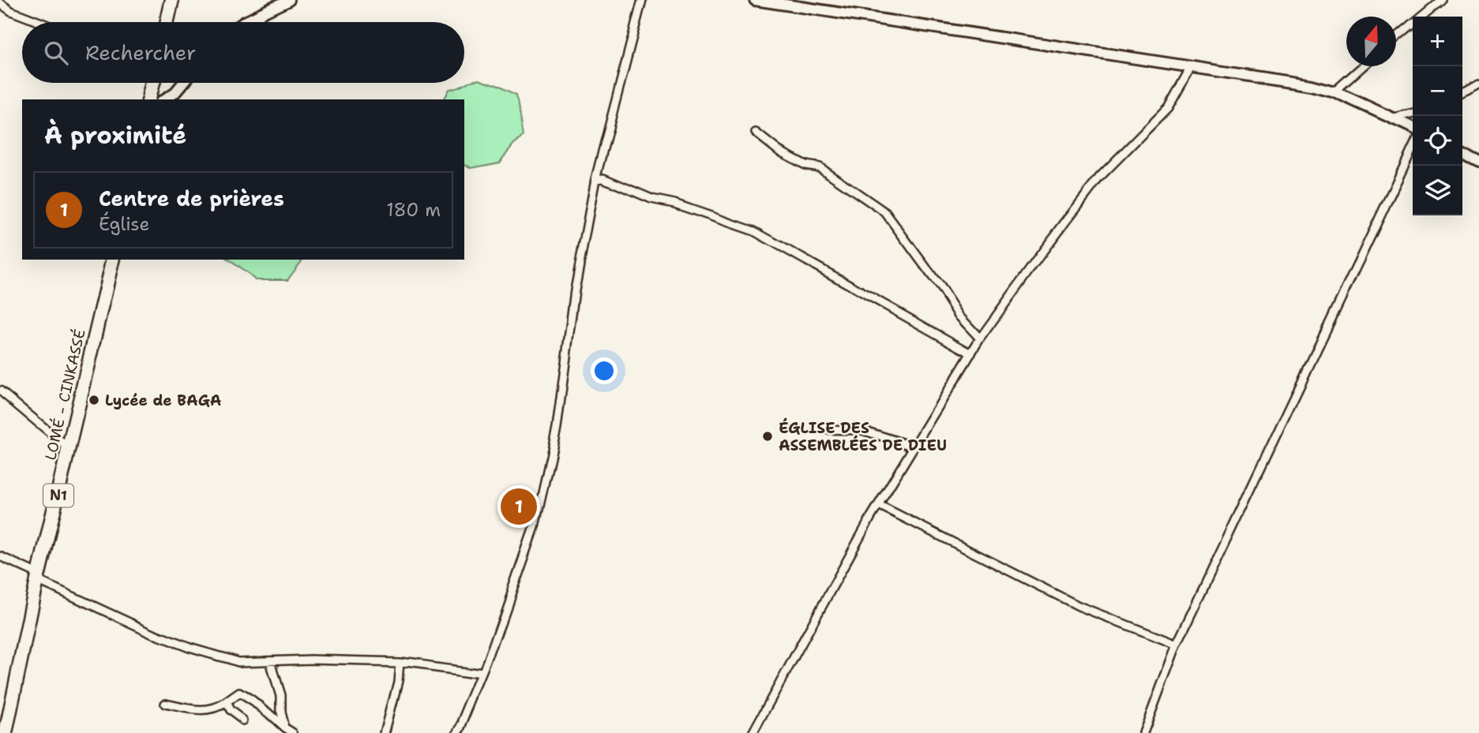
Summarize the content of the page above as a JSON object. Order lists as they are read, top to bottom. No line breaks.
{"streets":{"highway":["LOMÉ - CINKASSÉ","N1"]},"places":["Lycée de BAGA","ÉGLISE DES ASSEMBLÉES DE DIEU"],"north":"top","page":{"map_buttons":["+","−"],"search":"Rechercher","heading":"À proximité","list":[{"mark":"1","name":"Centre de prières","note":"Église","value":"180 m"}],"pins":"1"}}
